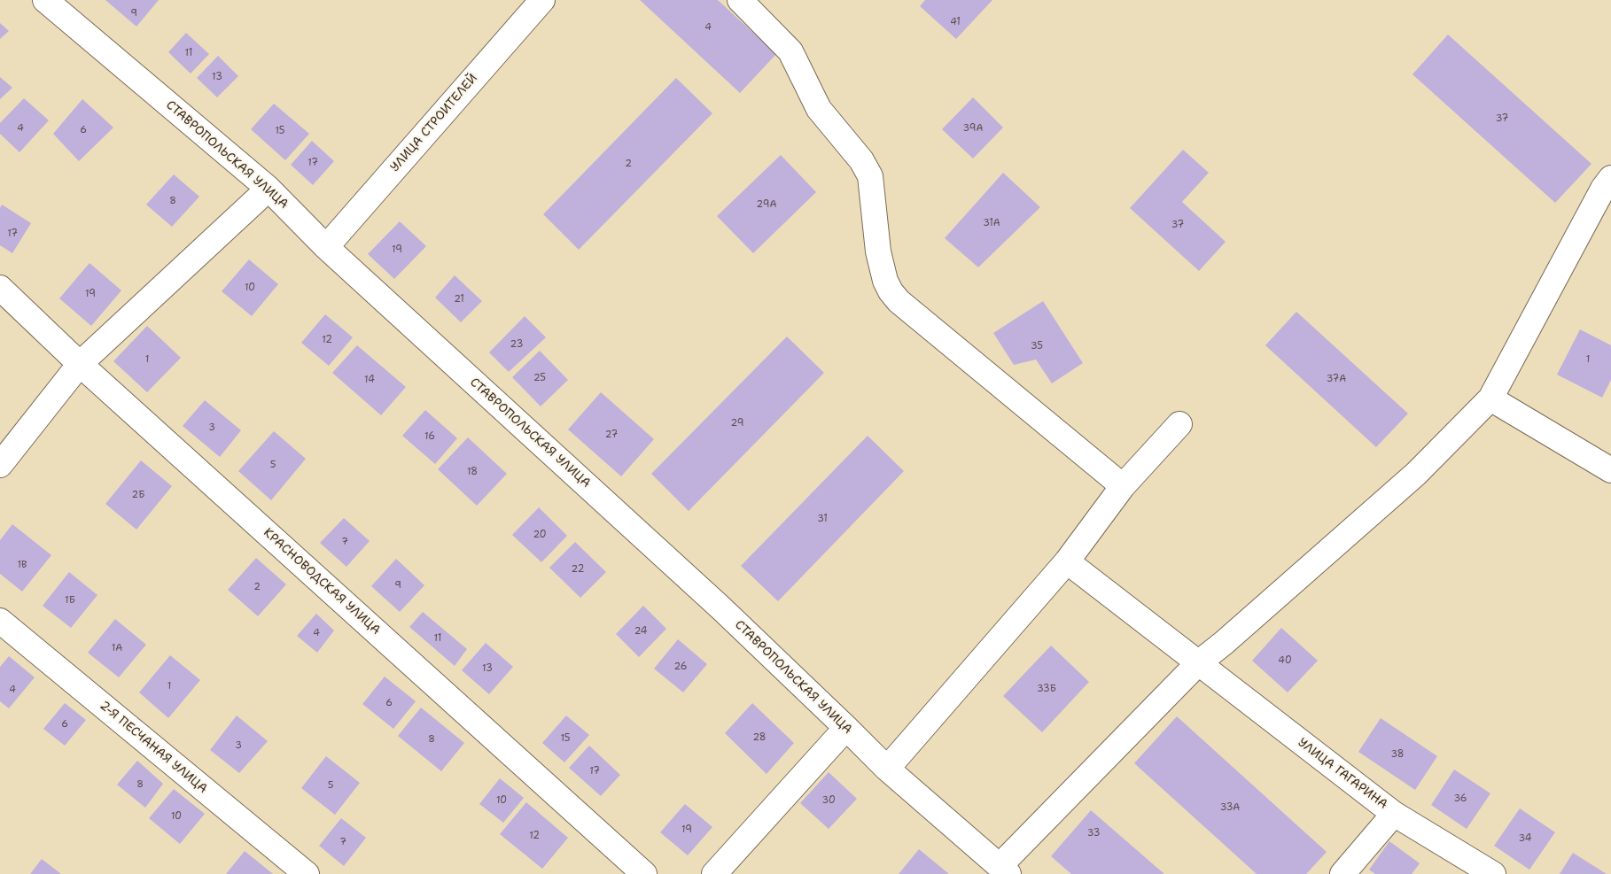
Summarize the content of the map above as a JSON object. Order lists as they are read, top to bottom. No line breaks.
{"streets":{"street":["УЛИЦА СТРОИТЕЛЕЙ","СТАВРОПОЛЬСКАЯ УЛИЦА","КРАСНОВОДСКАЯ УЛИЦА","2-Я ПЕСЧАНАЯ УЛИЦА","УЛИЦА ГАГАРИНА"]},"crossings":[["УЛИЦА СТРОИТЕЛЕЙ","СТАВРОПОЛЬСКАЯ УЛИЦА"]],"house_numbers":["9","41","4","11","13","37","4","39А","6","15","17","2","8","29А","31А","37","17","19","10","19","21","12","23","35","1","1","25","37А","14","29","3","27","16","5","18","2Б","31","20","7","1В","22","9","2","1Б","24","4","11","1А","40","26","13","1","33Б","4","6","6","28","15","8","3","38","17","8","5","36","10","30","33А","10","19","33","12","34","7"]}
